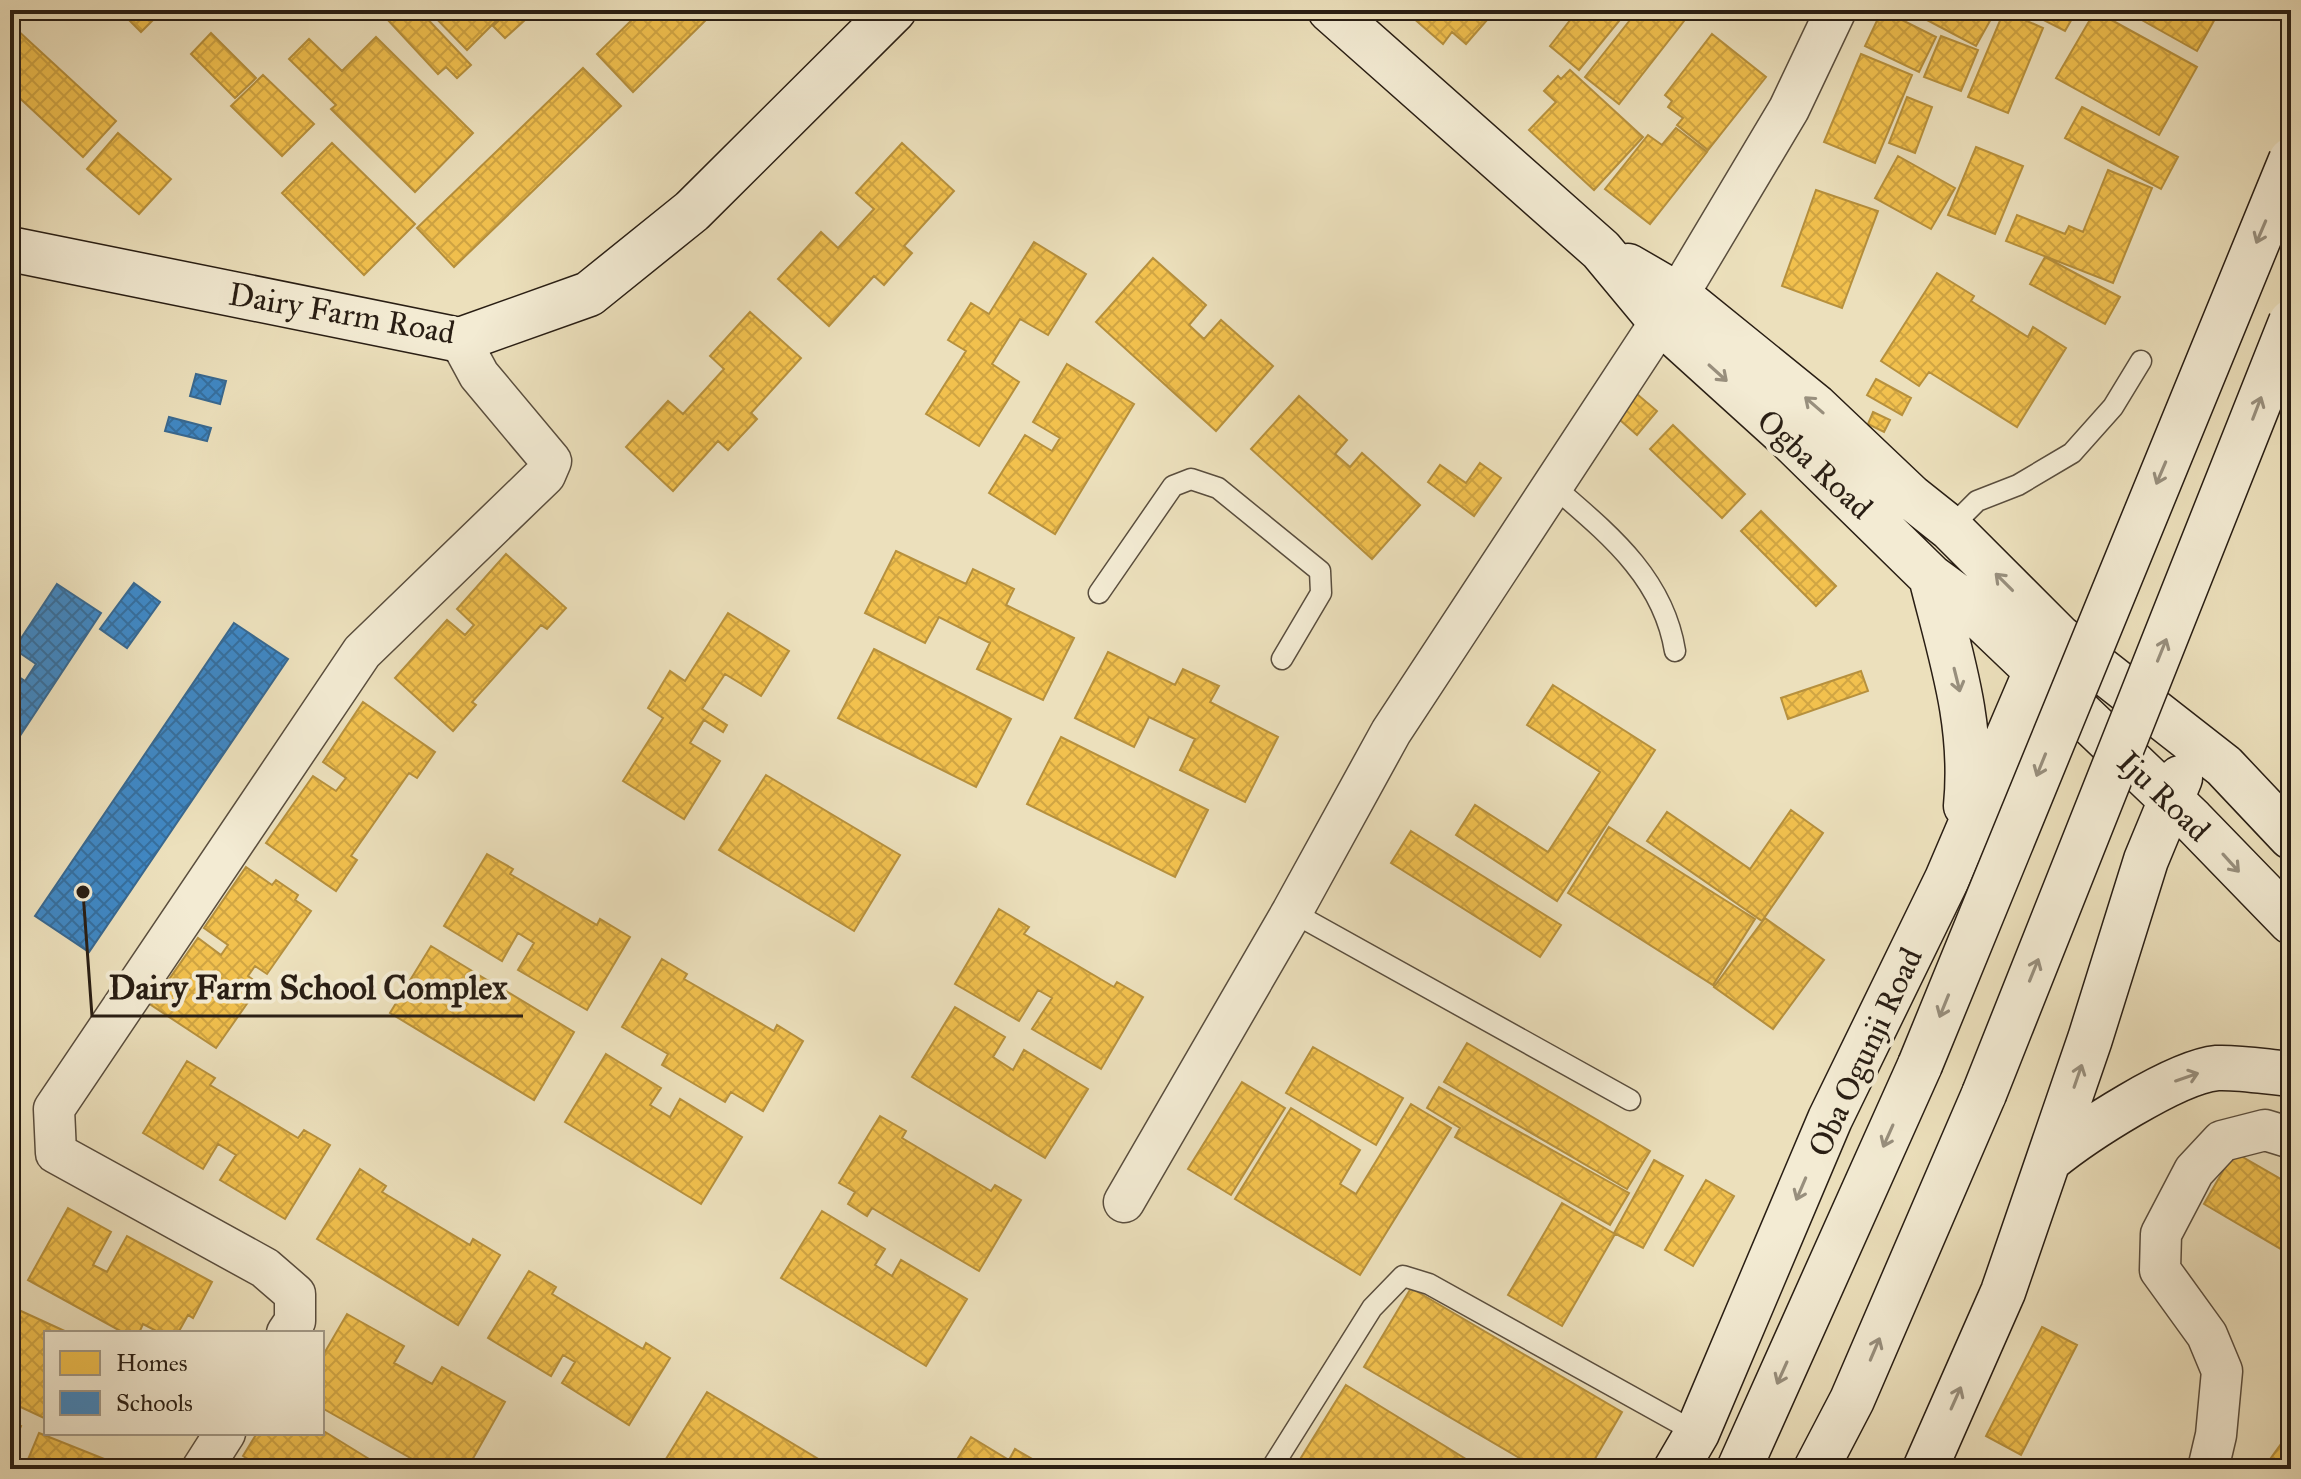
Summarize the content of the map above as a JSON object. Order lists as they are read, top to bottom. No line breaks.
{"streets":{"main road":["Dairy Farm Road","Ogba Road","Iju Road","Oba Ogunji Road"]},"crossings":[["Ogba Road","Iju Road"],["Ogba Road","Oba Ogunji Road"],["Iju Road","Oba Ogunji Road"]],"places":["Dairy Farm School Complex"],"legend":["Homes","Schools"]}
